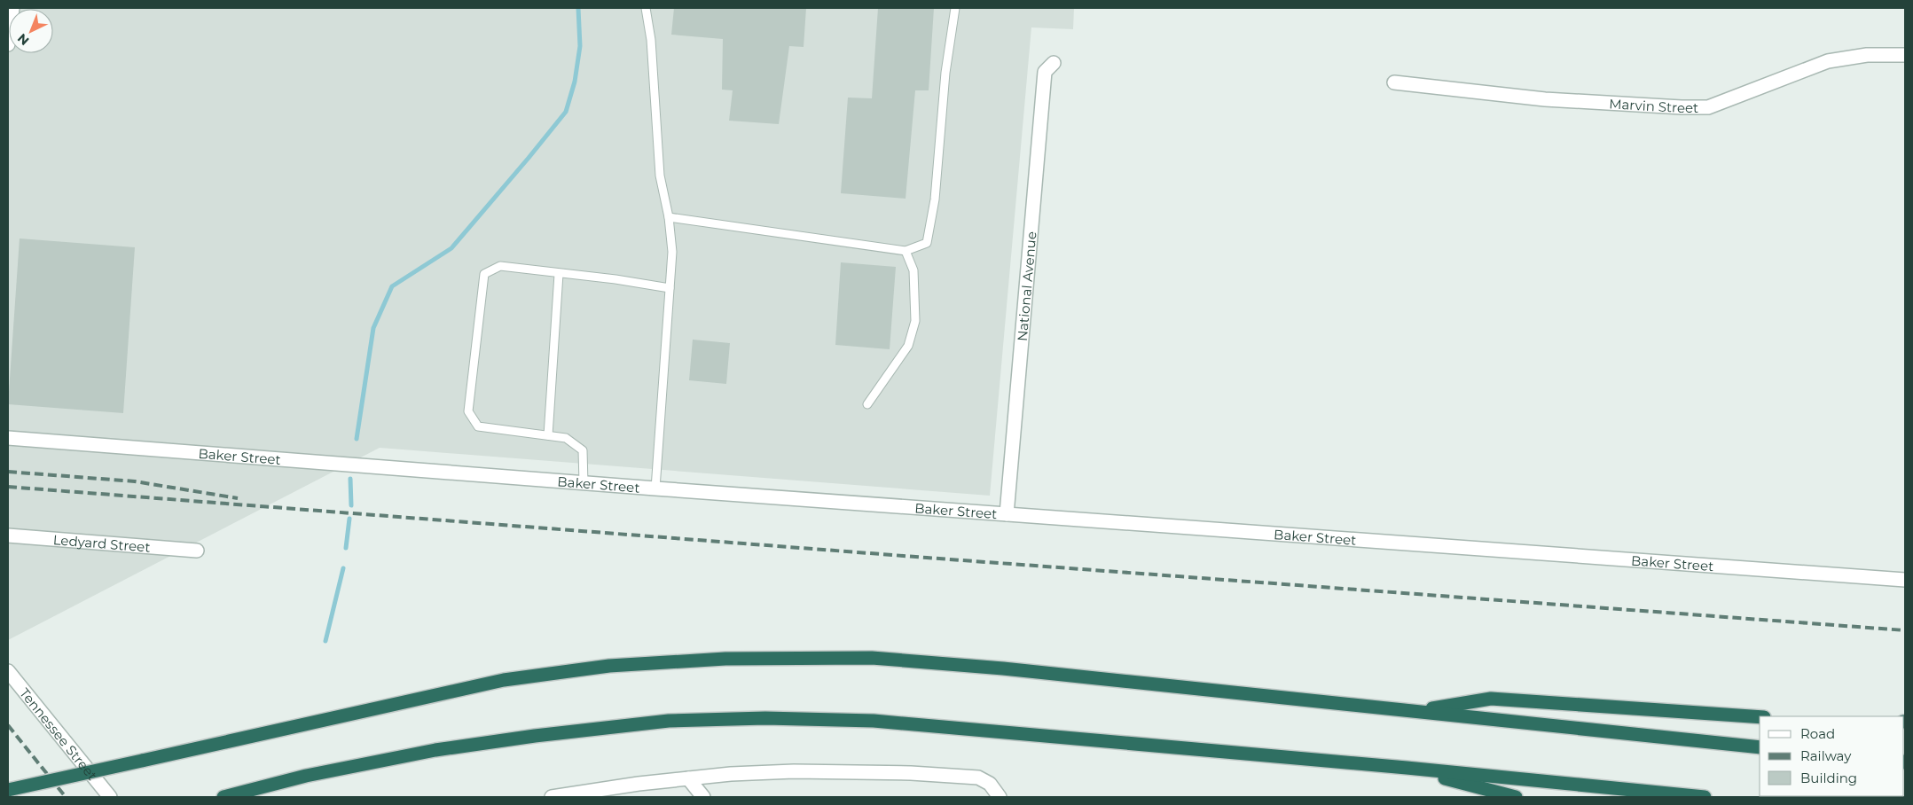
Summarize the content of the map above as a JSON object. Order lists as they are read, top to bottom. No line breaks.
{"streets":{"street":["Marvin Street","National Avenue","Baker Street","Ledyard Street","Tennessee Street"]},"crossings":[["National Avenue","Baker Street"]],"legend":["Road","Railway","Building"],"north":"bottom left"}
